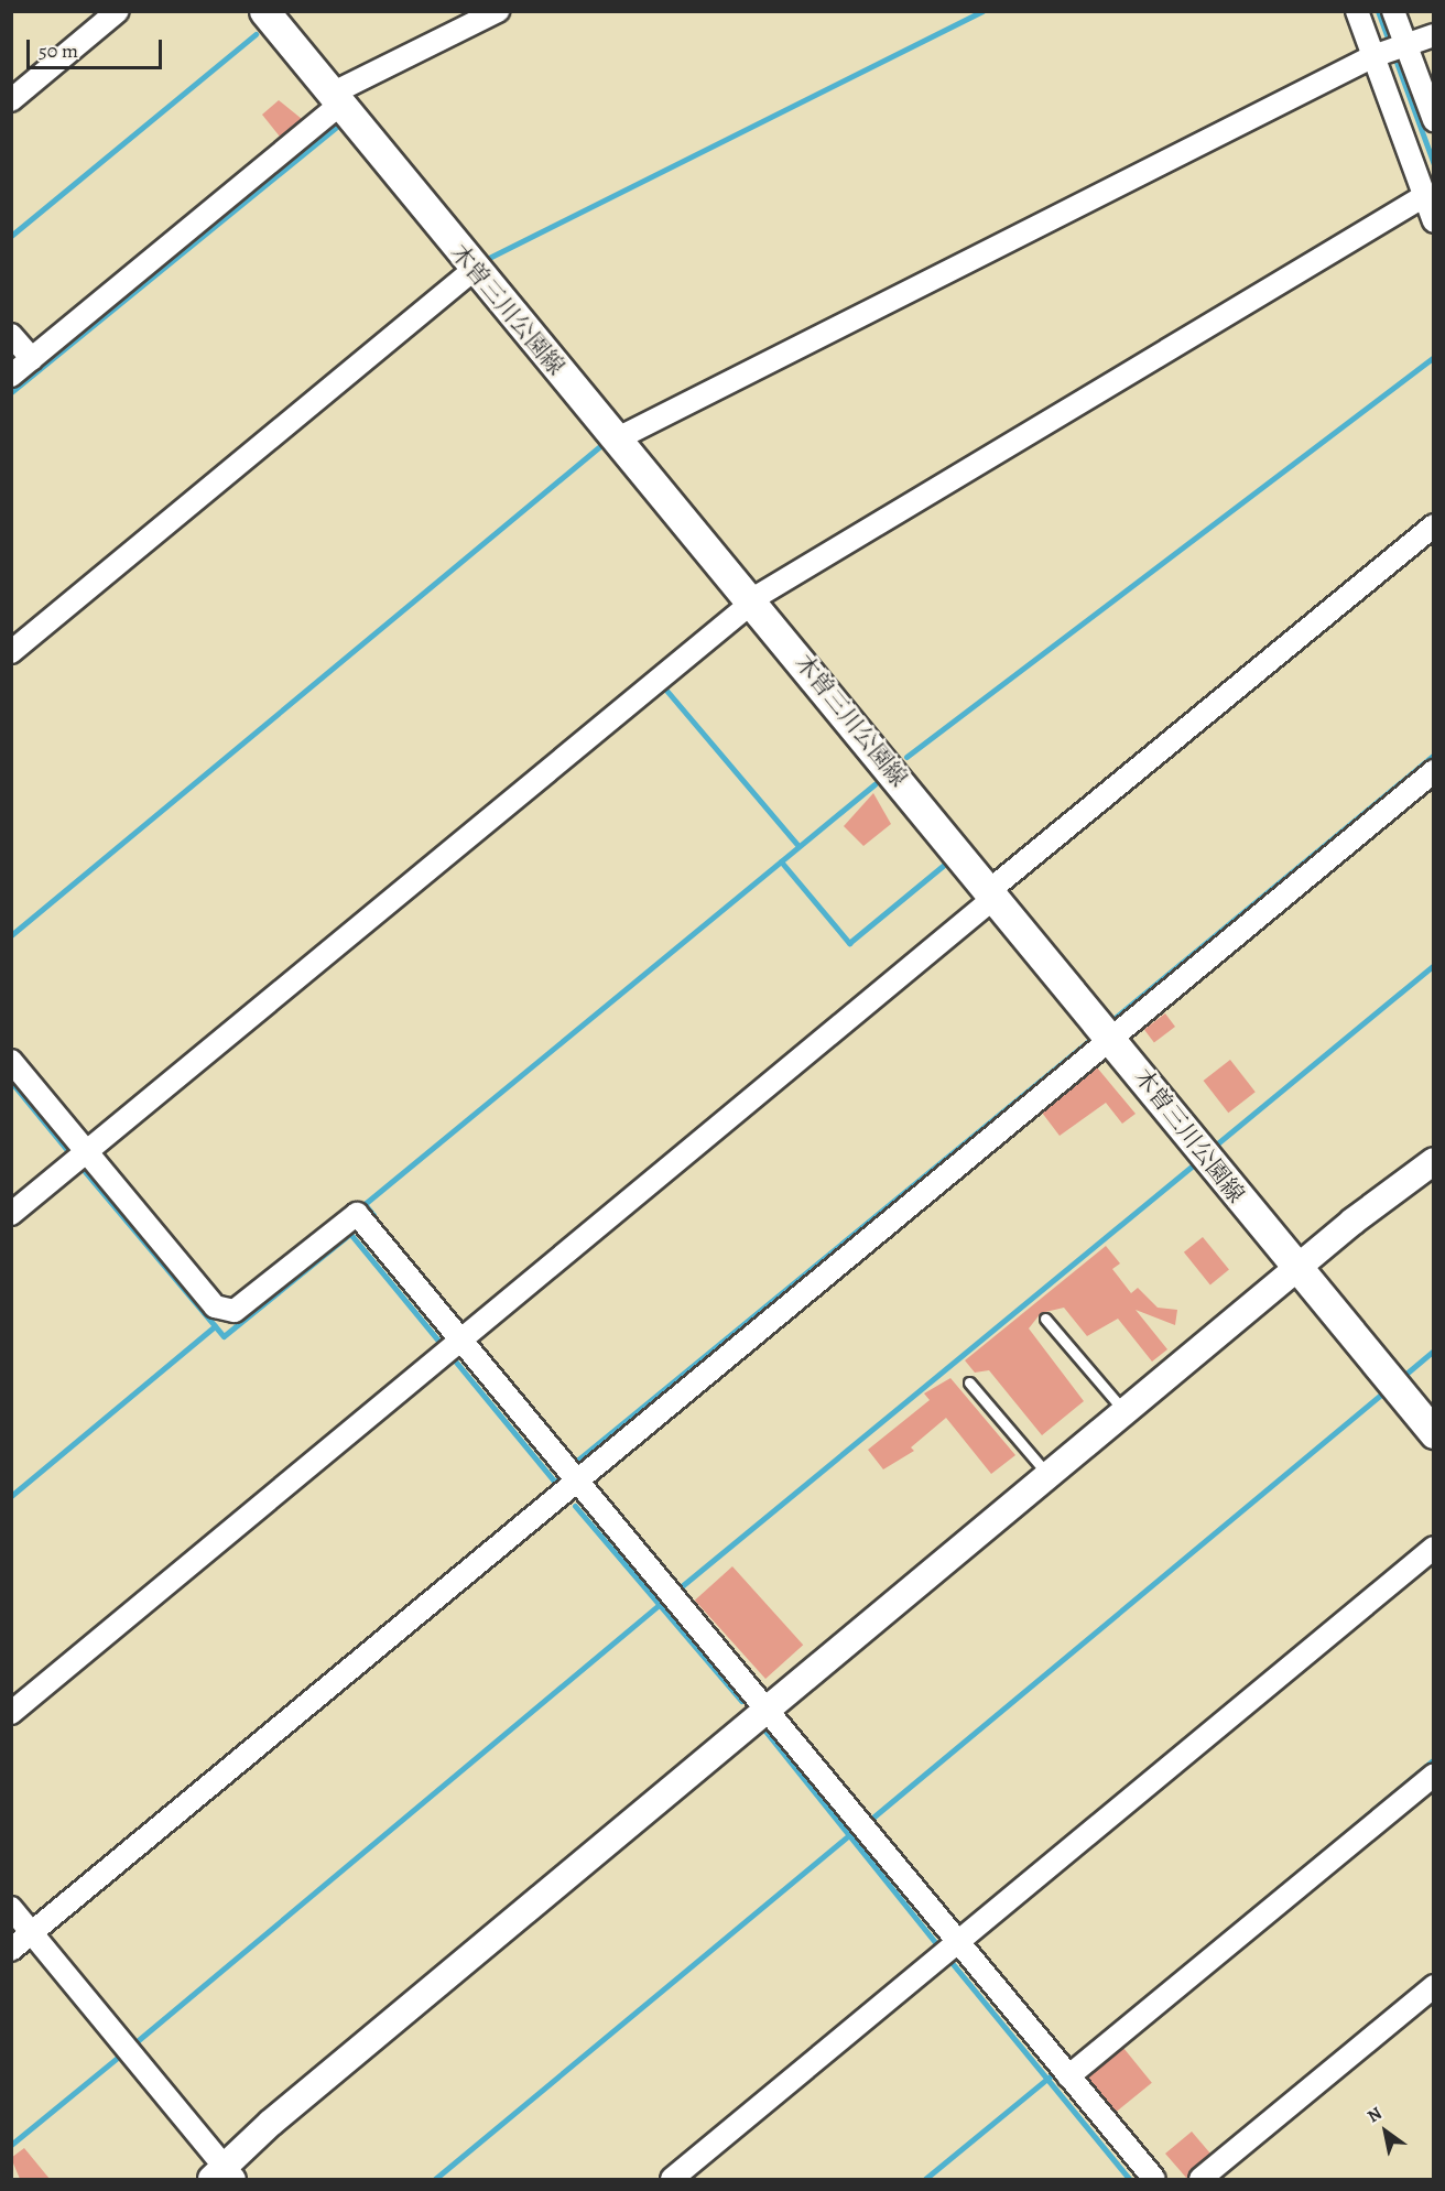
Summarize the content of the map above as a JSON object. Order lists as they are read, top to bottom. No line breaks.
{"streets":{"main road":["木曽三川公園線"]},"scale_bar":"50 m","north":"top left"}
